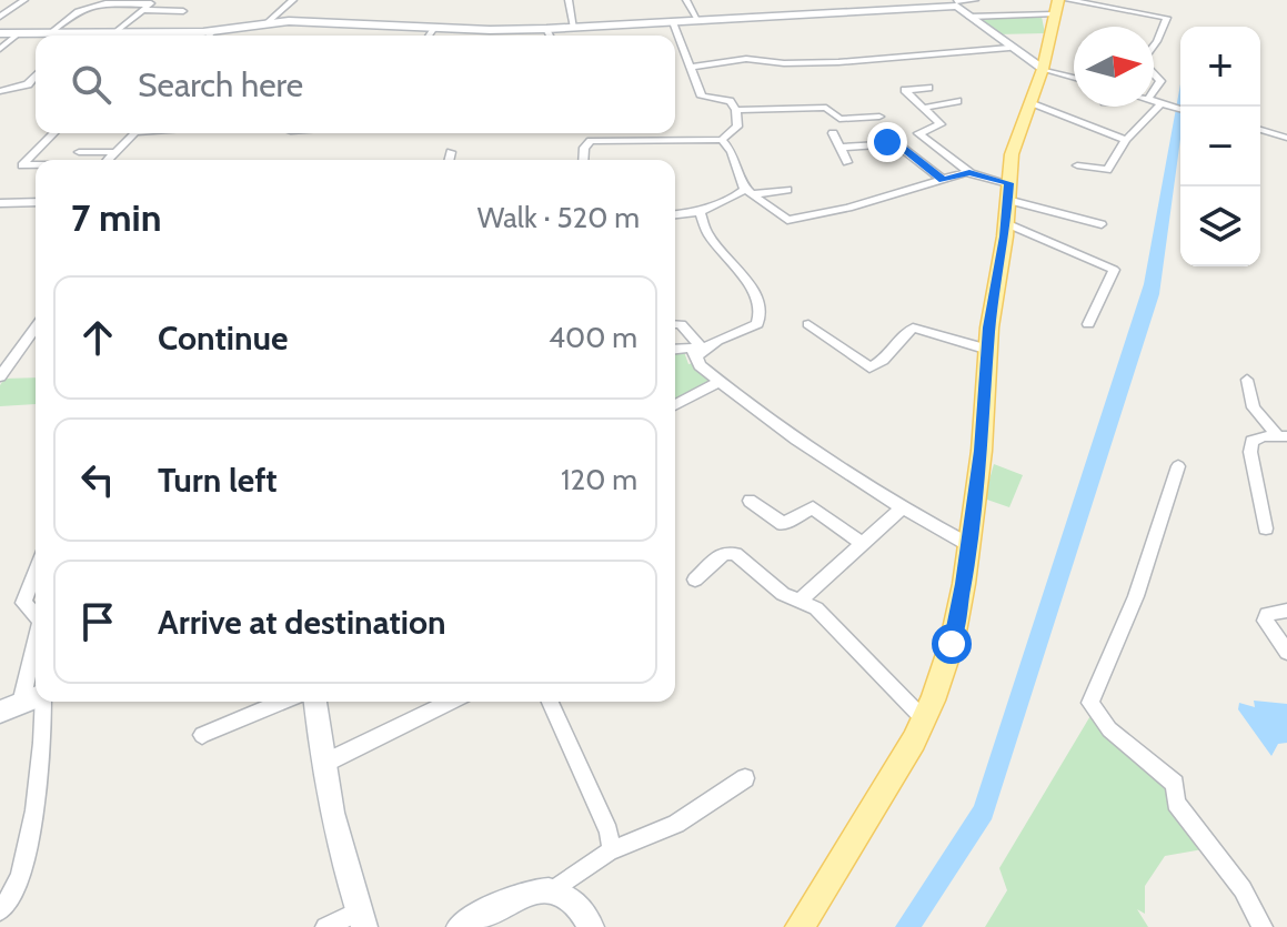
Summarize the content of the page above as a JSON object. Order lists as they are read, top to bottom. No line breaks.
{"north":"right","page":{"map_buttons":["+","−"],"search":"Search here","heading":["7 min","Walk · 520 m"],"list":[["Continue","400 m"],["Turn left","120 m"],"Arrive at destination"]}}
